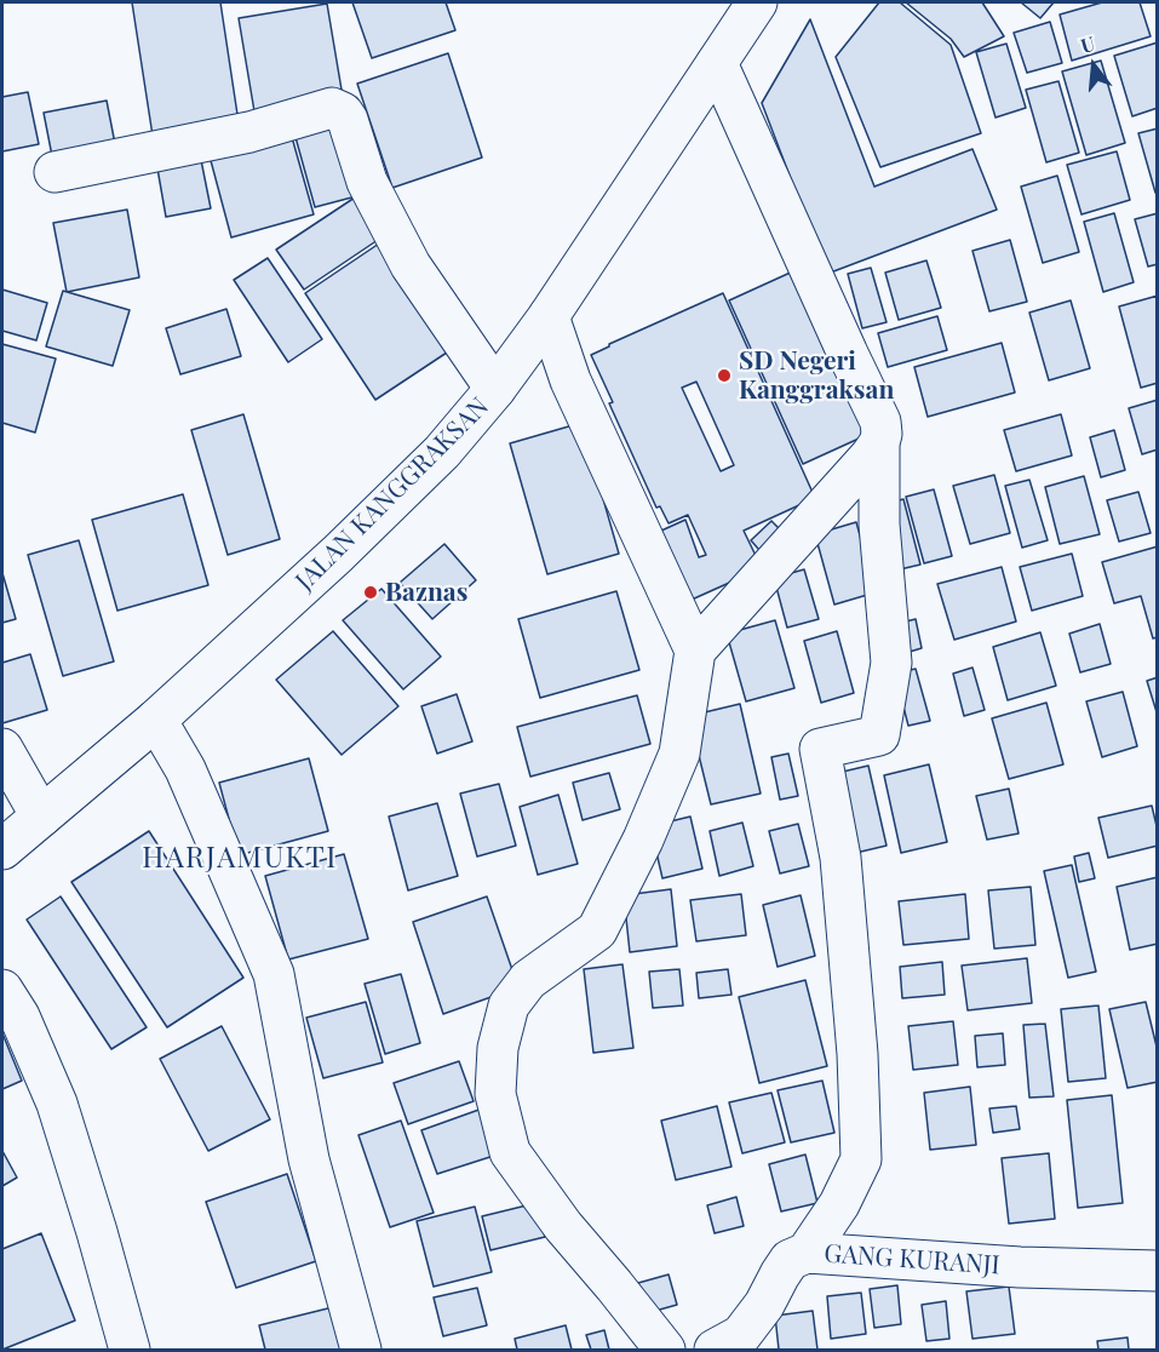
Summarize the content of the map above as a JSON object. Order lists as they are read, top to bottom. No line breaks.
{"streets":{"main road":["JALAN KANGGRAKSAN","GANG KURANJI"]},"districts":["HARJAMUKTI"],"places":["SD Negeri Kanggraksan","Baznas"],"north":"top"}
